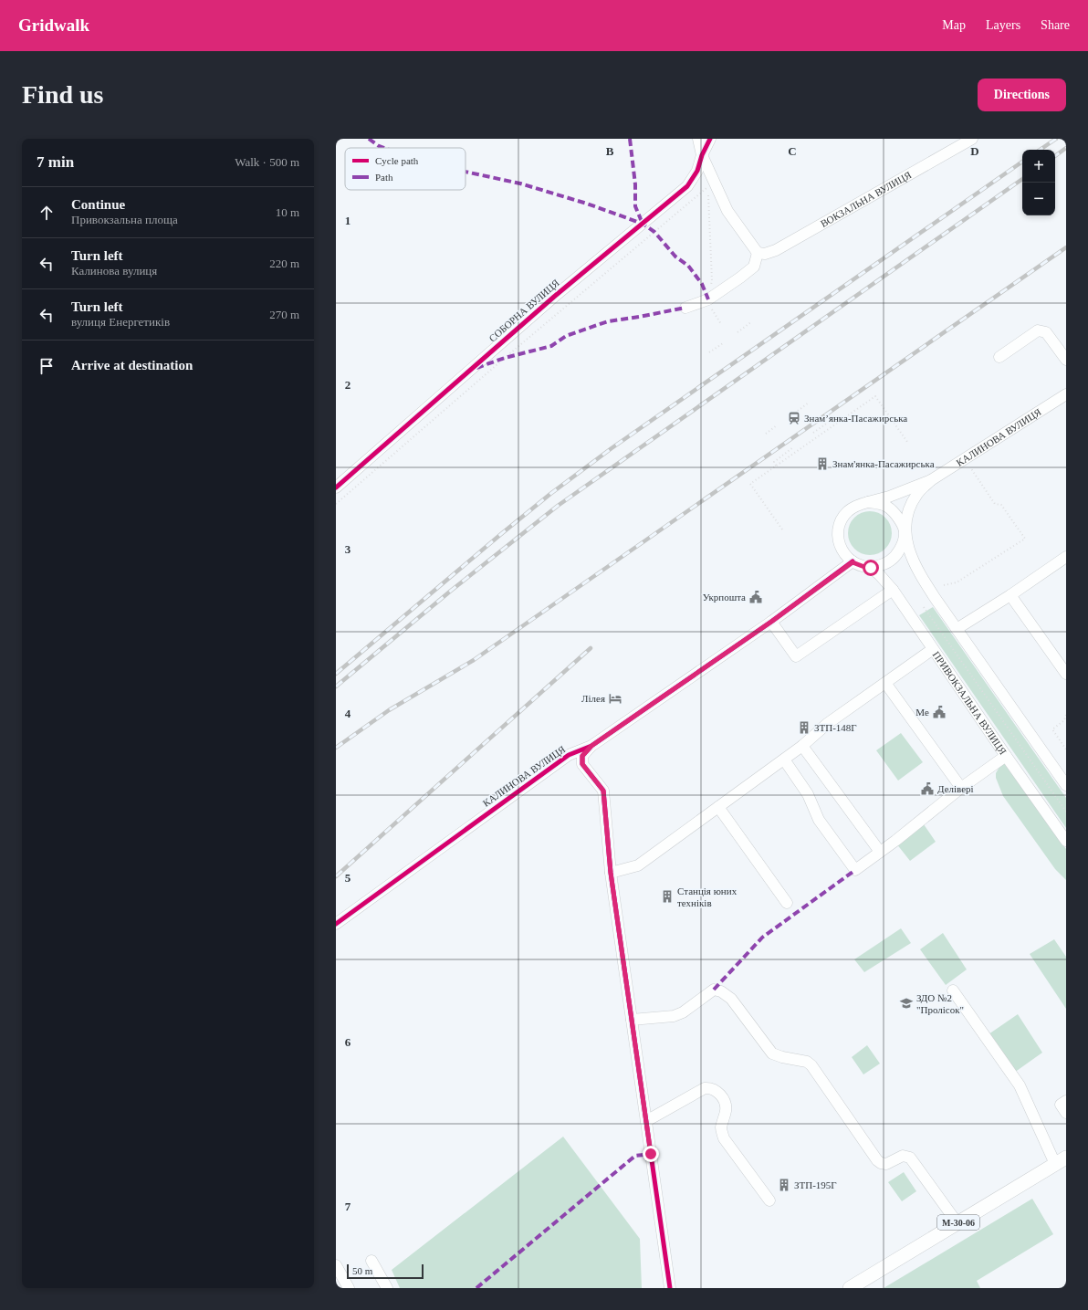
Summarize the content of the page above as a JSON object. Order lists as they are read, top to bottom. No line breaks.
{"streets":{"main road":["М-30-06"],"street":["ВОКЗАЛЬНА ВУЛИЦЯ","СОБОРНА ВУЛИЦЯ","КАЛИНОВА ВУЛИЦЯ","ПРИВОКЗАЛЬНА ВУЛИЦЯ"]},"crossings":[["КАЛИНОВА ВУЛИЦЯ","ПРИВОКЗАЛЬНА ВУЛИЦЯ"]],"places":{"station":["Знам’янка-Пасажирська"],"building":["Знам'янка-Пасажирська","ЗТП-148Г","Станція юних техніків","ЗТП-195Г"],"public building":["Укрпошта","Me","Делівері"],"hotel":["Лілея"],"school or university":["ЗДО №2 \"Пролісок\""]},"legend":["Cycle path","Path"],"scale_bar":"50 m","page":{"header":"Gridwalk","nav":["Map","Layers","Share"],"buttons":"Directions","title":"Find us","heading":["7 min","Walk · 500 m"],"map_buttons":["+","−"],"list":[["Continue","Привокзальна площа","10 m"],["Turn left","Калинова вулиця","220 m"],["Turn left","вулиця Енергетиків","270 m"],"Arrive at destination"],"scale":"50 m"},"grid":{"columns":["B","C","D"],"rows":["1","2","3","4","5","6","7"]}}
